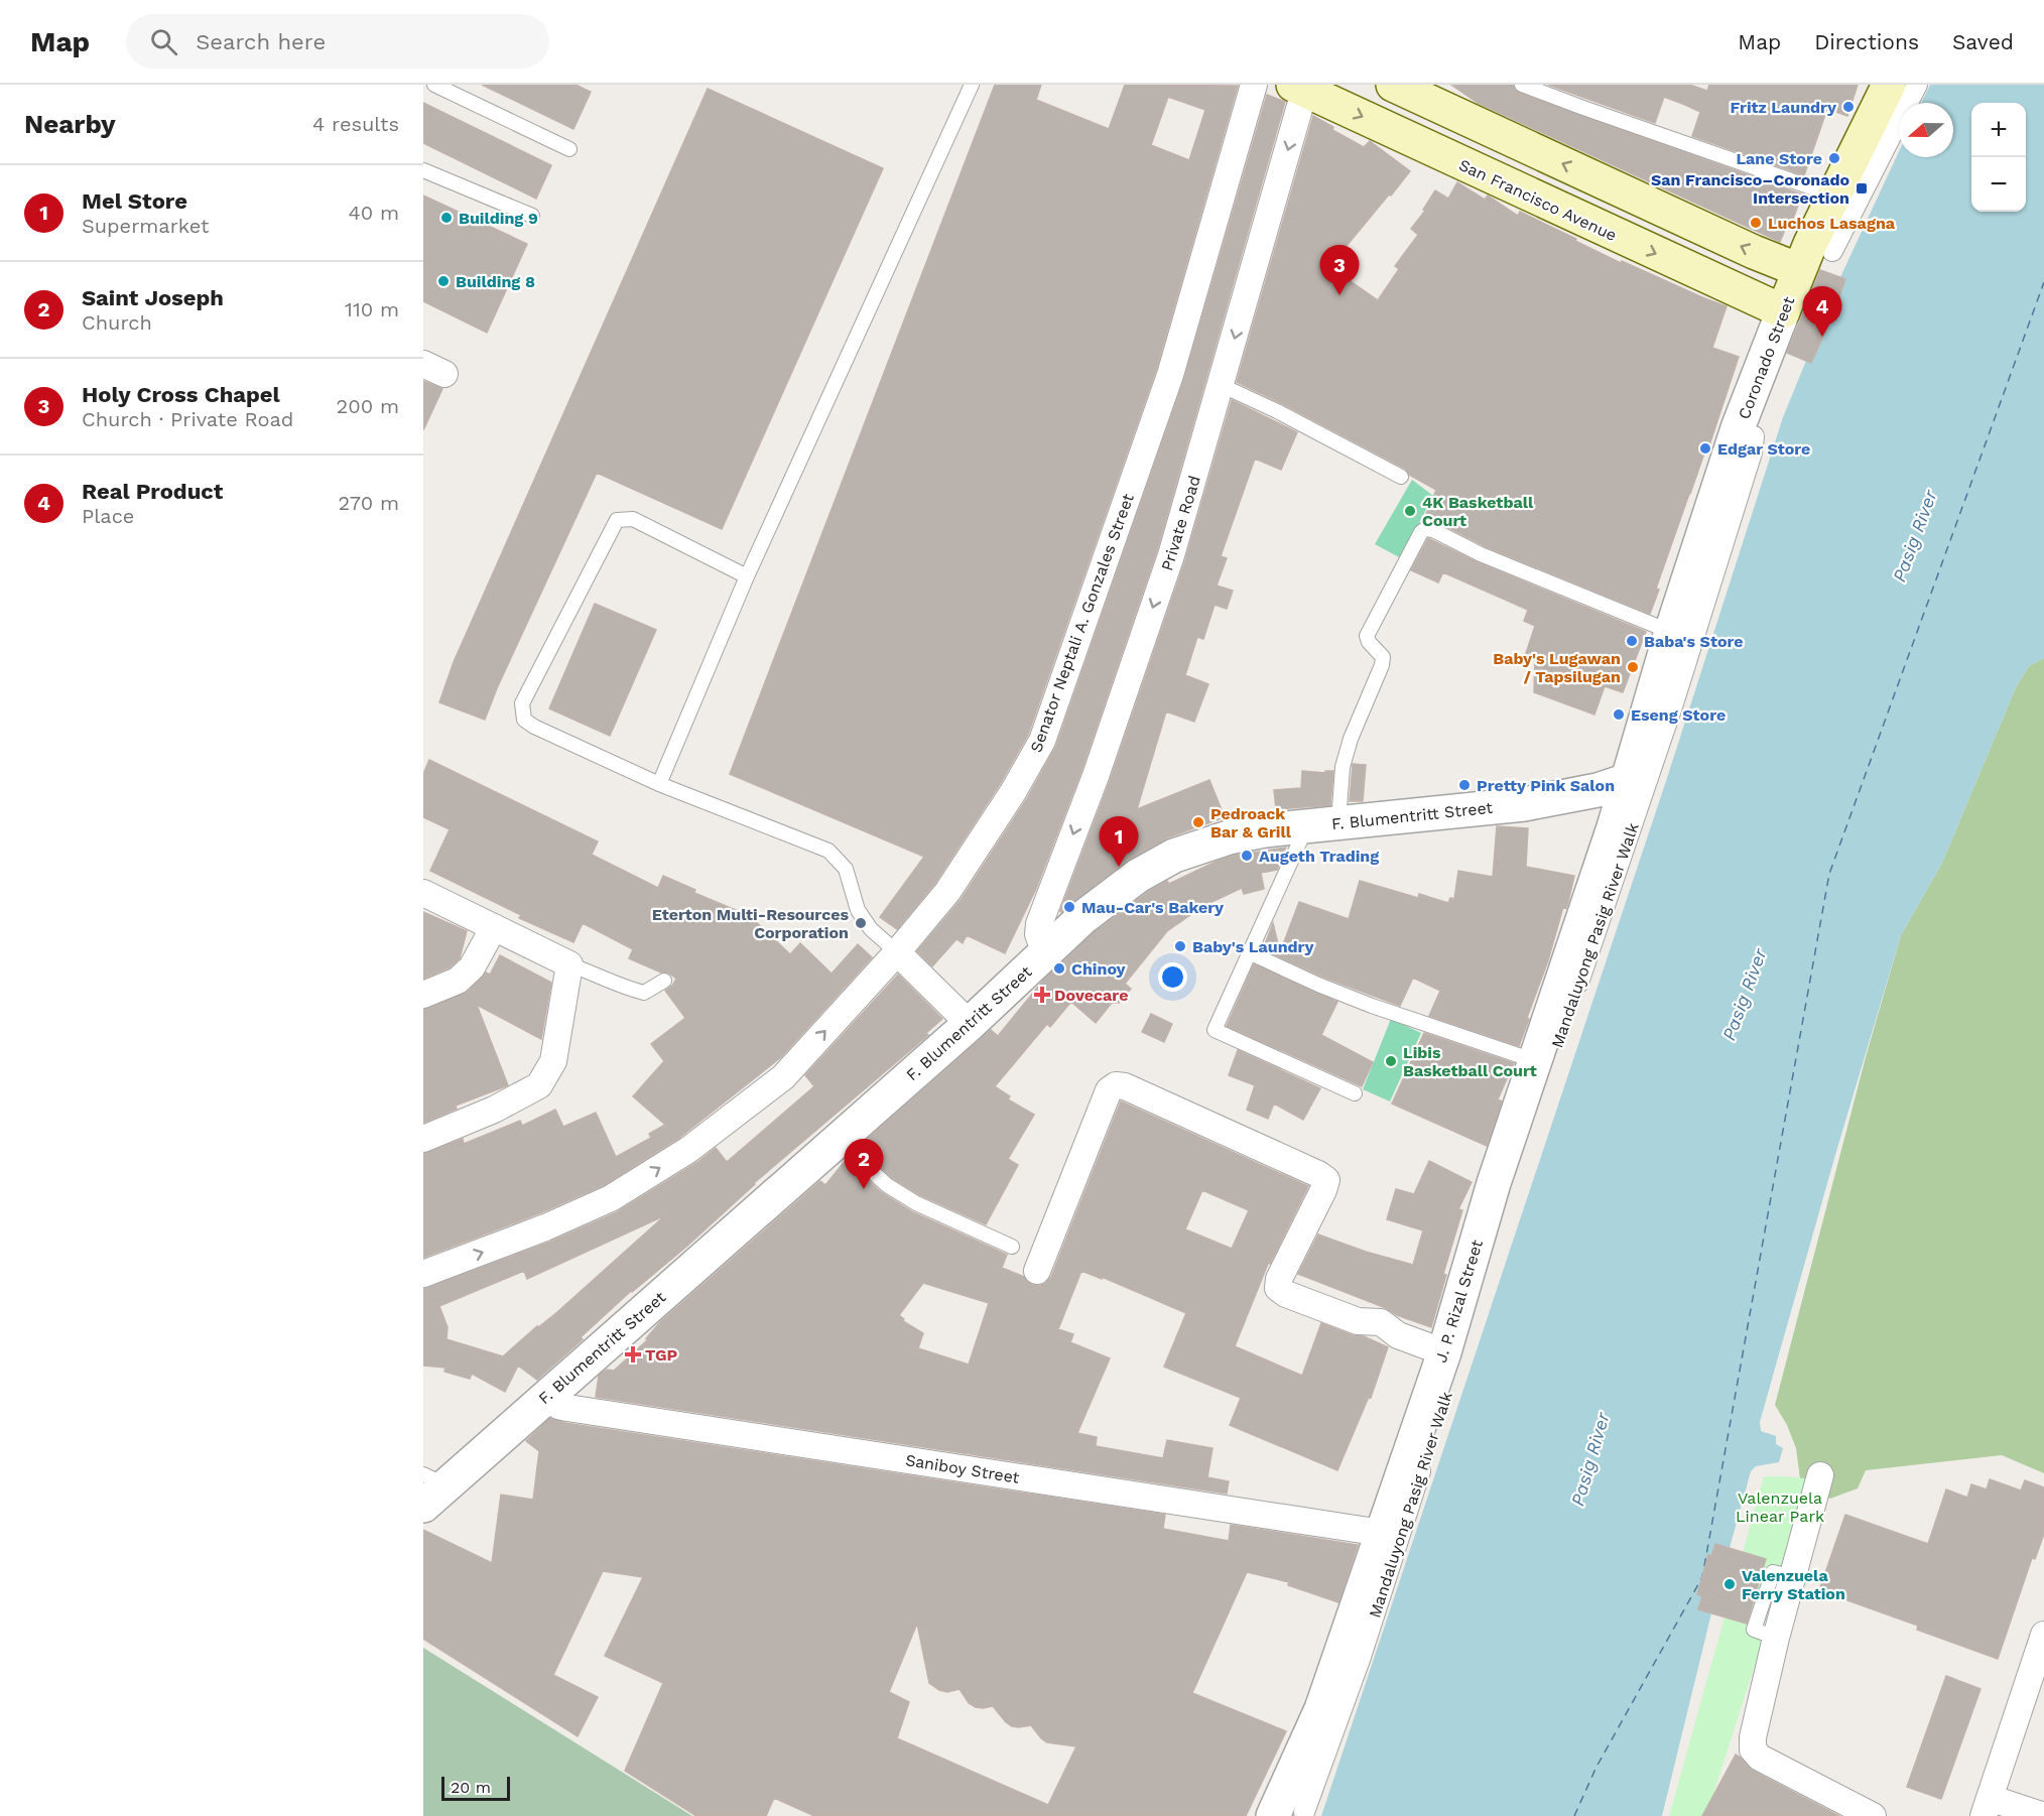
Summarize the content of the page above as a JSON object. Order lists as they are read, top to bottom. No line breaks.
{"streets":{"main road":["San Francisco Avenue","Coronado Street"],"street":["Private Road","Senator Neptali A. Gonzales Street","F. Blumentritt Street","Mandaluyong Pasig River Walk","J. P. Rizal Street","Saniboy Street"]},"crossings":[["San Francisco Avenue","Coronado Street"],["San Francisco Avenue","Private Road"],["Coronado Street","F. Blumentritt Street"],["Coronado Street","J. P. Rizal Street"],["Private Road","F. Blumentritt Street"],["F. Blumentritt Street","J. P. Rizal Street"],["F. Blumentritt Street","Saniboy Street"],["Mandaluyong Pasig River Walk","J. P. Rizal Street"],["J. P. Rizal Street","Saniboy Street"]],"one_way":["Private Road","Senator Neptali A. Gonzales Street"],"water":["Pasig River"],"parks":["Valenzuela Linear Park"],"places":{"other":["Fritz Laundry","Lane Store","Building 9","Luchos Lasagna","Building 8","Edgar Store","4K Basketball Court","Baba's Store","Baby's Lugawan / Tapsilugan","Eseng Store","Pretty Pink Salon","Pedroack Bar & Grill","Augeth Trading","Mau-Car's Bakery","Eterton Multi-Resources Corporation","Baby's Laundry","Chinoy","Libis Basketball Court","Valenzuela Ferry Station"],"transit":["San Francisco–Coronado Intersection"],"health":["Dovecare","TGP"]},"scale_bar":"20 m","north":"left","page":{"header":"Map","search":"Search here","nav":["Map","Directions","Saved"],"heading":["Nearby","4 results"],"map_buttons":["+","−"],"list":[{"mark":"1","name":"Mel Store","note":"Supermarket","value":"40 m"},{"mark":"2","name":"Saint Joseph","note":"Church","value":"110 m"},{"mark":"3","name":"Holy Cross Chapel","note":"Church · Private Road","value":"200 m"},{"mark":"4","name":"Real Product","note":"Place","value":"270 m"}],"pins":["3","4","1","2"],"scale":"20 m"}}
